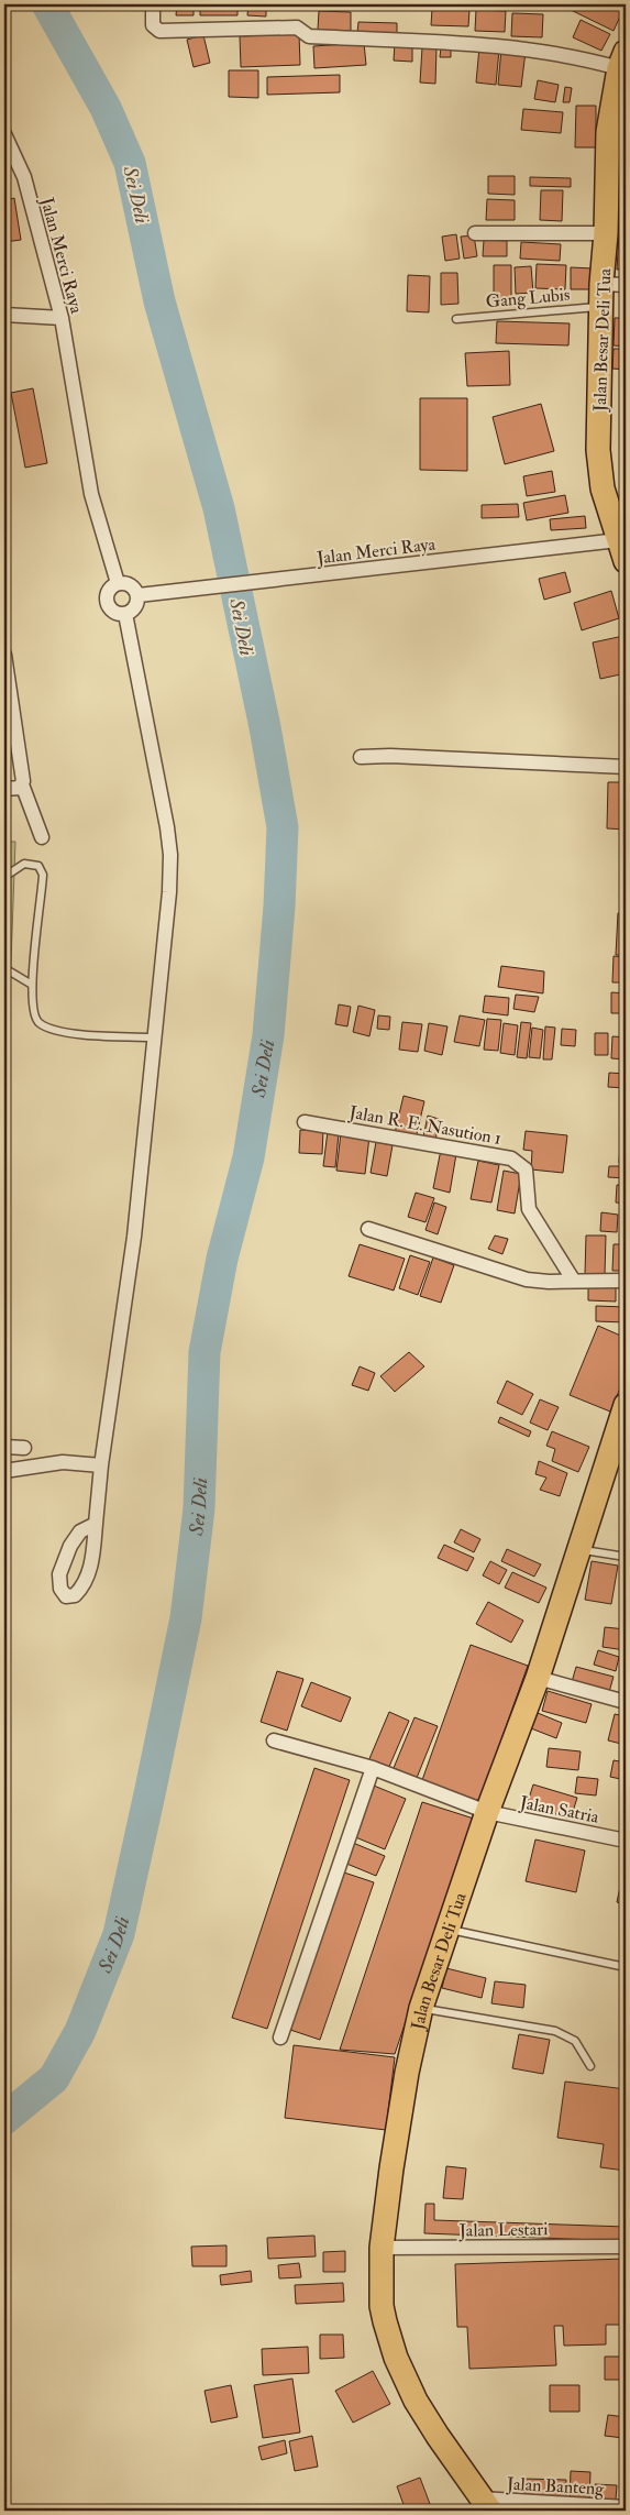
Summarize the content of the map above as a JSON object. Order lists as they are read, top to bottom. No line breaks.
{"streets":{"main road":["Jalan Besar Deli Tua"],"street":["Jalan Merci Raya","Jalan R. E. Nasution 1","Jalan Satria","Jalan Lestari","Jalan Banteng"],"lane":["Gang Lubis"]},"crossings":[["Jalan Merci Raya","Jalan Besar Deli Tua"],["Gang Lubis","Jalan Besar Deli Tua"],["Jalan Besar Deli Tua","Jalan Satria"],["Jalan Besar Deli Tua","Jalan Lestari"],["Jalan Besar Deli Tua","Jalan Banteng"]],"water":["Sei Deli"]}
